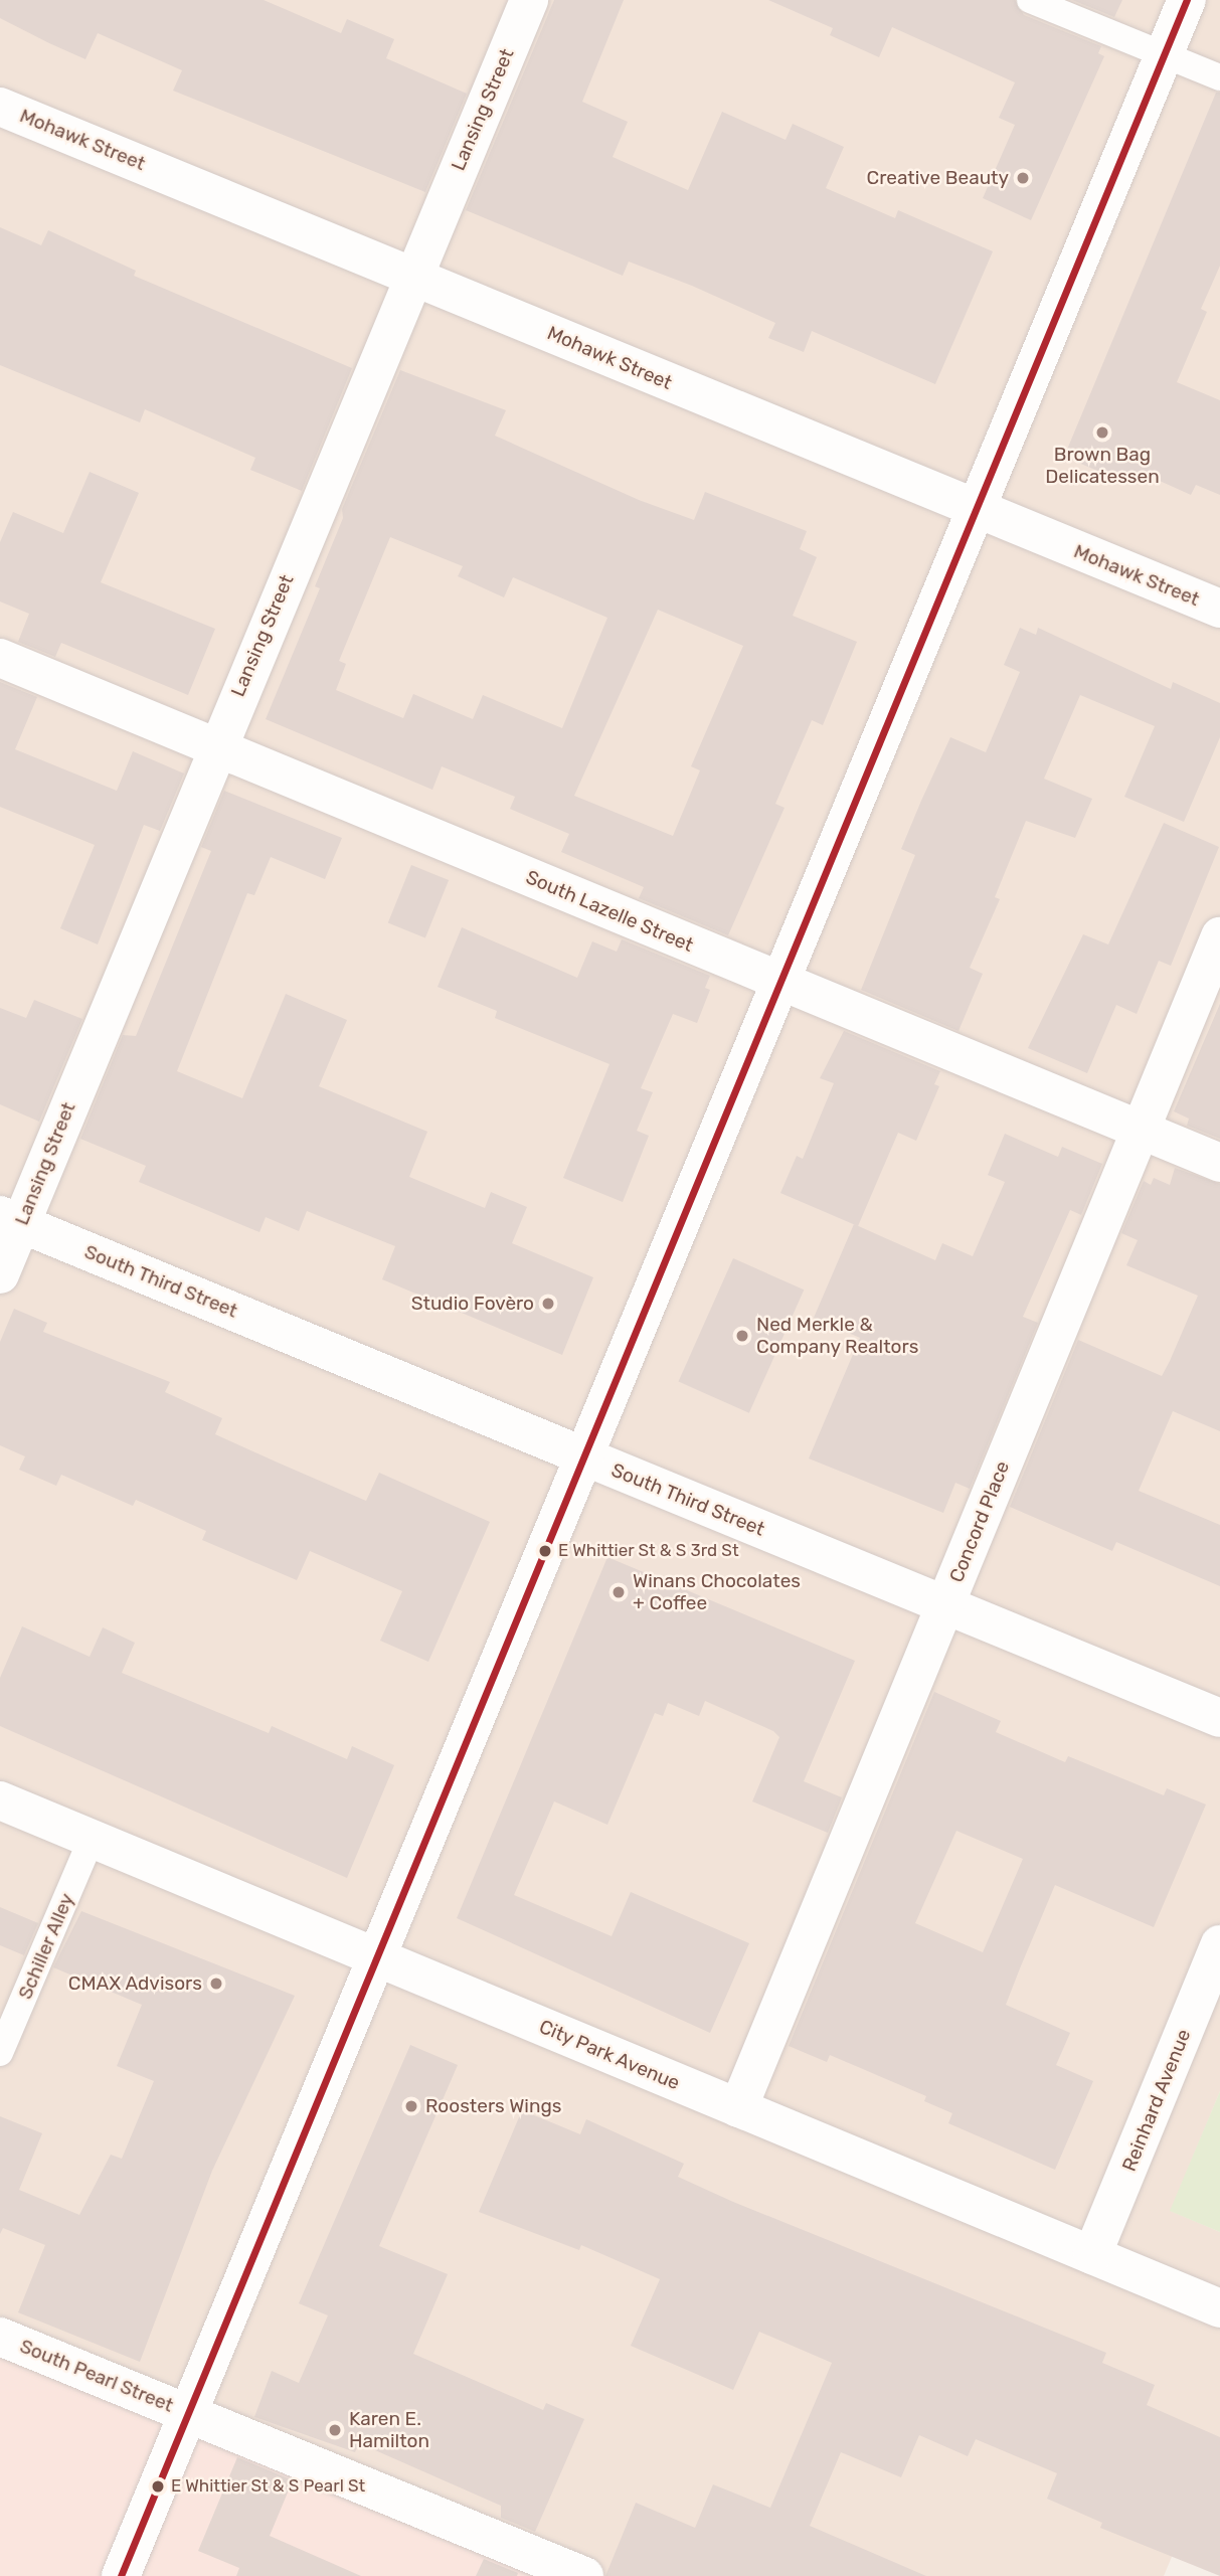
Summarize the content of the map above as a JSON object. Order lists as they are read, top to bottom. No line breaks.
{"streets":{"street":["Lansing Street","Mohawk Street","South Lazelle Street","South Third Street","Concord Place","City Park Avenue","Reinhard Avenue","South Pearl Street"],"lane":["Schiller Alley"]},"crossings":[["Lansing Street","Mohawk Street"],["Lansing Street","South Lazelle Street"],["Lansing Street","South Third Street"],["South Lazelle Street","Concord Place"],["South Third Street","Concord Place"],["Concord Place","City Park Avenue"],["Schiller Alley","City Park Avenue"],["City Park Avenue","Reinhard Avenue"]],"places":["Creative Beauty","Brown Bag Delicatessen","Studio Fovèro","Ned Merkle & Company Realtors","E Whittier St & S 3rd St","Winans Chocolates + Coffee","CMAX Advisors","Roosters Wings","Karen E. Hamilton","E Whittier St & S Pearl St"]}
